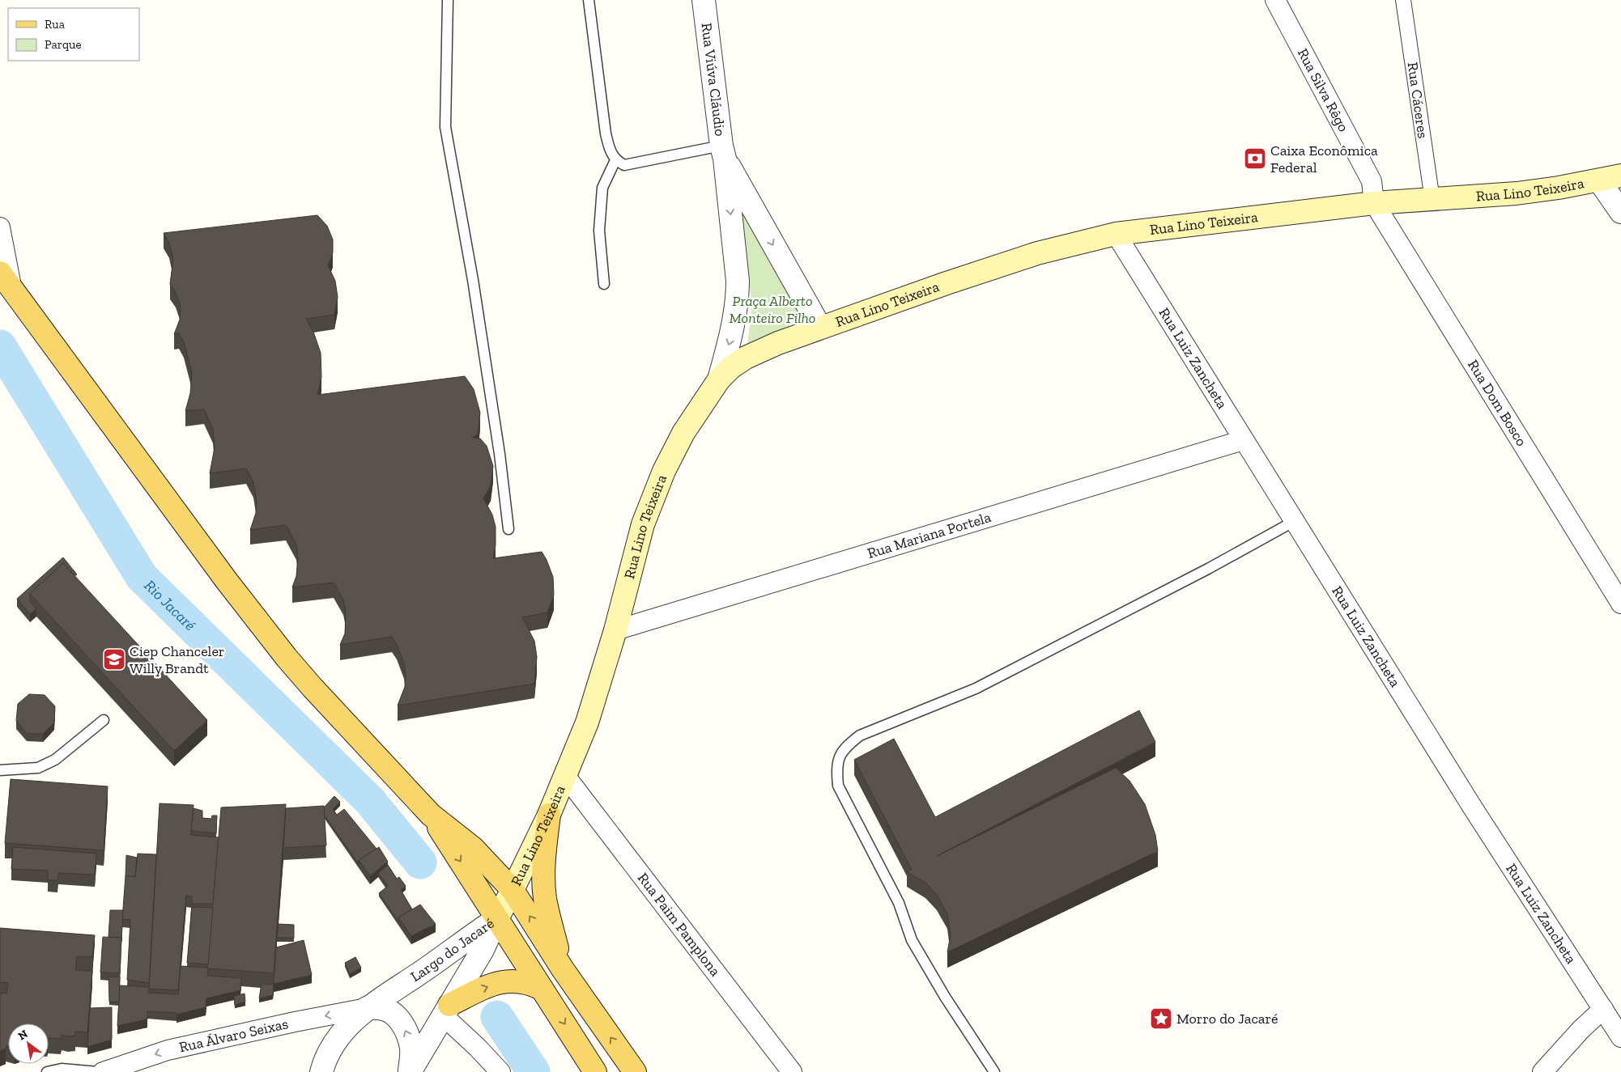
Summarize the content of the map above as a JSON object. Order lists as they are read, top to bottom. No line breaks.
{"streets":{"main road":["Rua Lino Teixeira"],"street":["Rua Viúva Cláudio","Rua Silva Rêgo","Rua Cáceres","Rua Luiz Zancheta","Rua Dom Bosco","Rua Mariana Portela","Rua Paim Pamplona","Largo do Jacaré","Rua Álvaro Seixas"]},"crossings":[["Rua Silva Rêgo","Rua Lino Teixeira"],["Rua Silva Rêgo","Rua Dom Bosco"],["Rua Cáceres","Rua Lino Teixeira"],["Rua Lino Teixeira","Rua Luiz Zancheta"],["Rua Lino Teixeira","Rua Dom Bosco"],["Rua Lino Teixeira","Rua Mariana Portela"],["Rua Lino Teixeira","Rua Paim Pamplona"],["Rua Lino Teixeira","Largo do Jacaré"],["Rua Luiz Zancheta","Rua Mariana Portela"],["Largo do Jacaré","Rua Álvaro Seixas"]],"one_way":["Rua Álvaro Seixas"],"water":["Rio Jacaré"],"parks":["Praça Alberto Monteiro Filho"],"places":{"bank":["Caixa Econômica Federal"],"school or university":["Ciep Chanceler Willy Brandt"],"place":["Morro do Jacaré"]},"legend":["Rua","Parque"],"north":"top left"}
